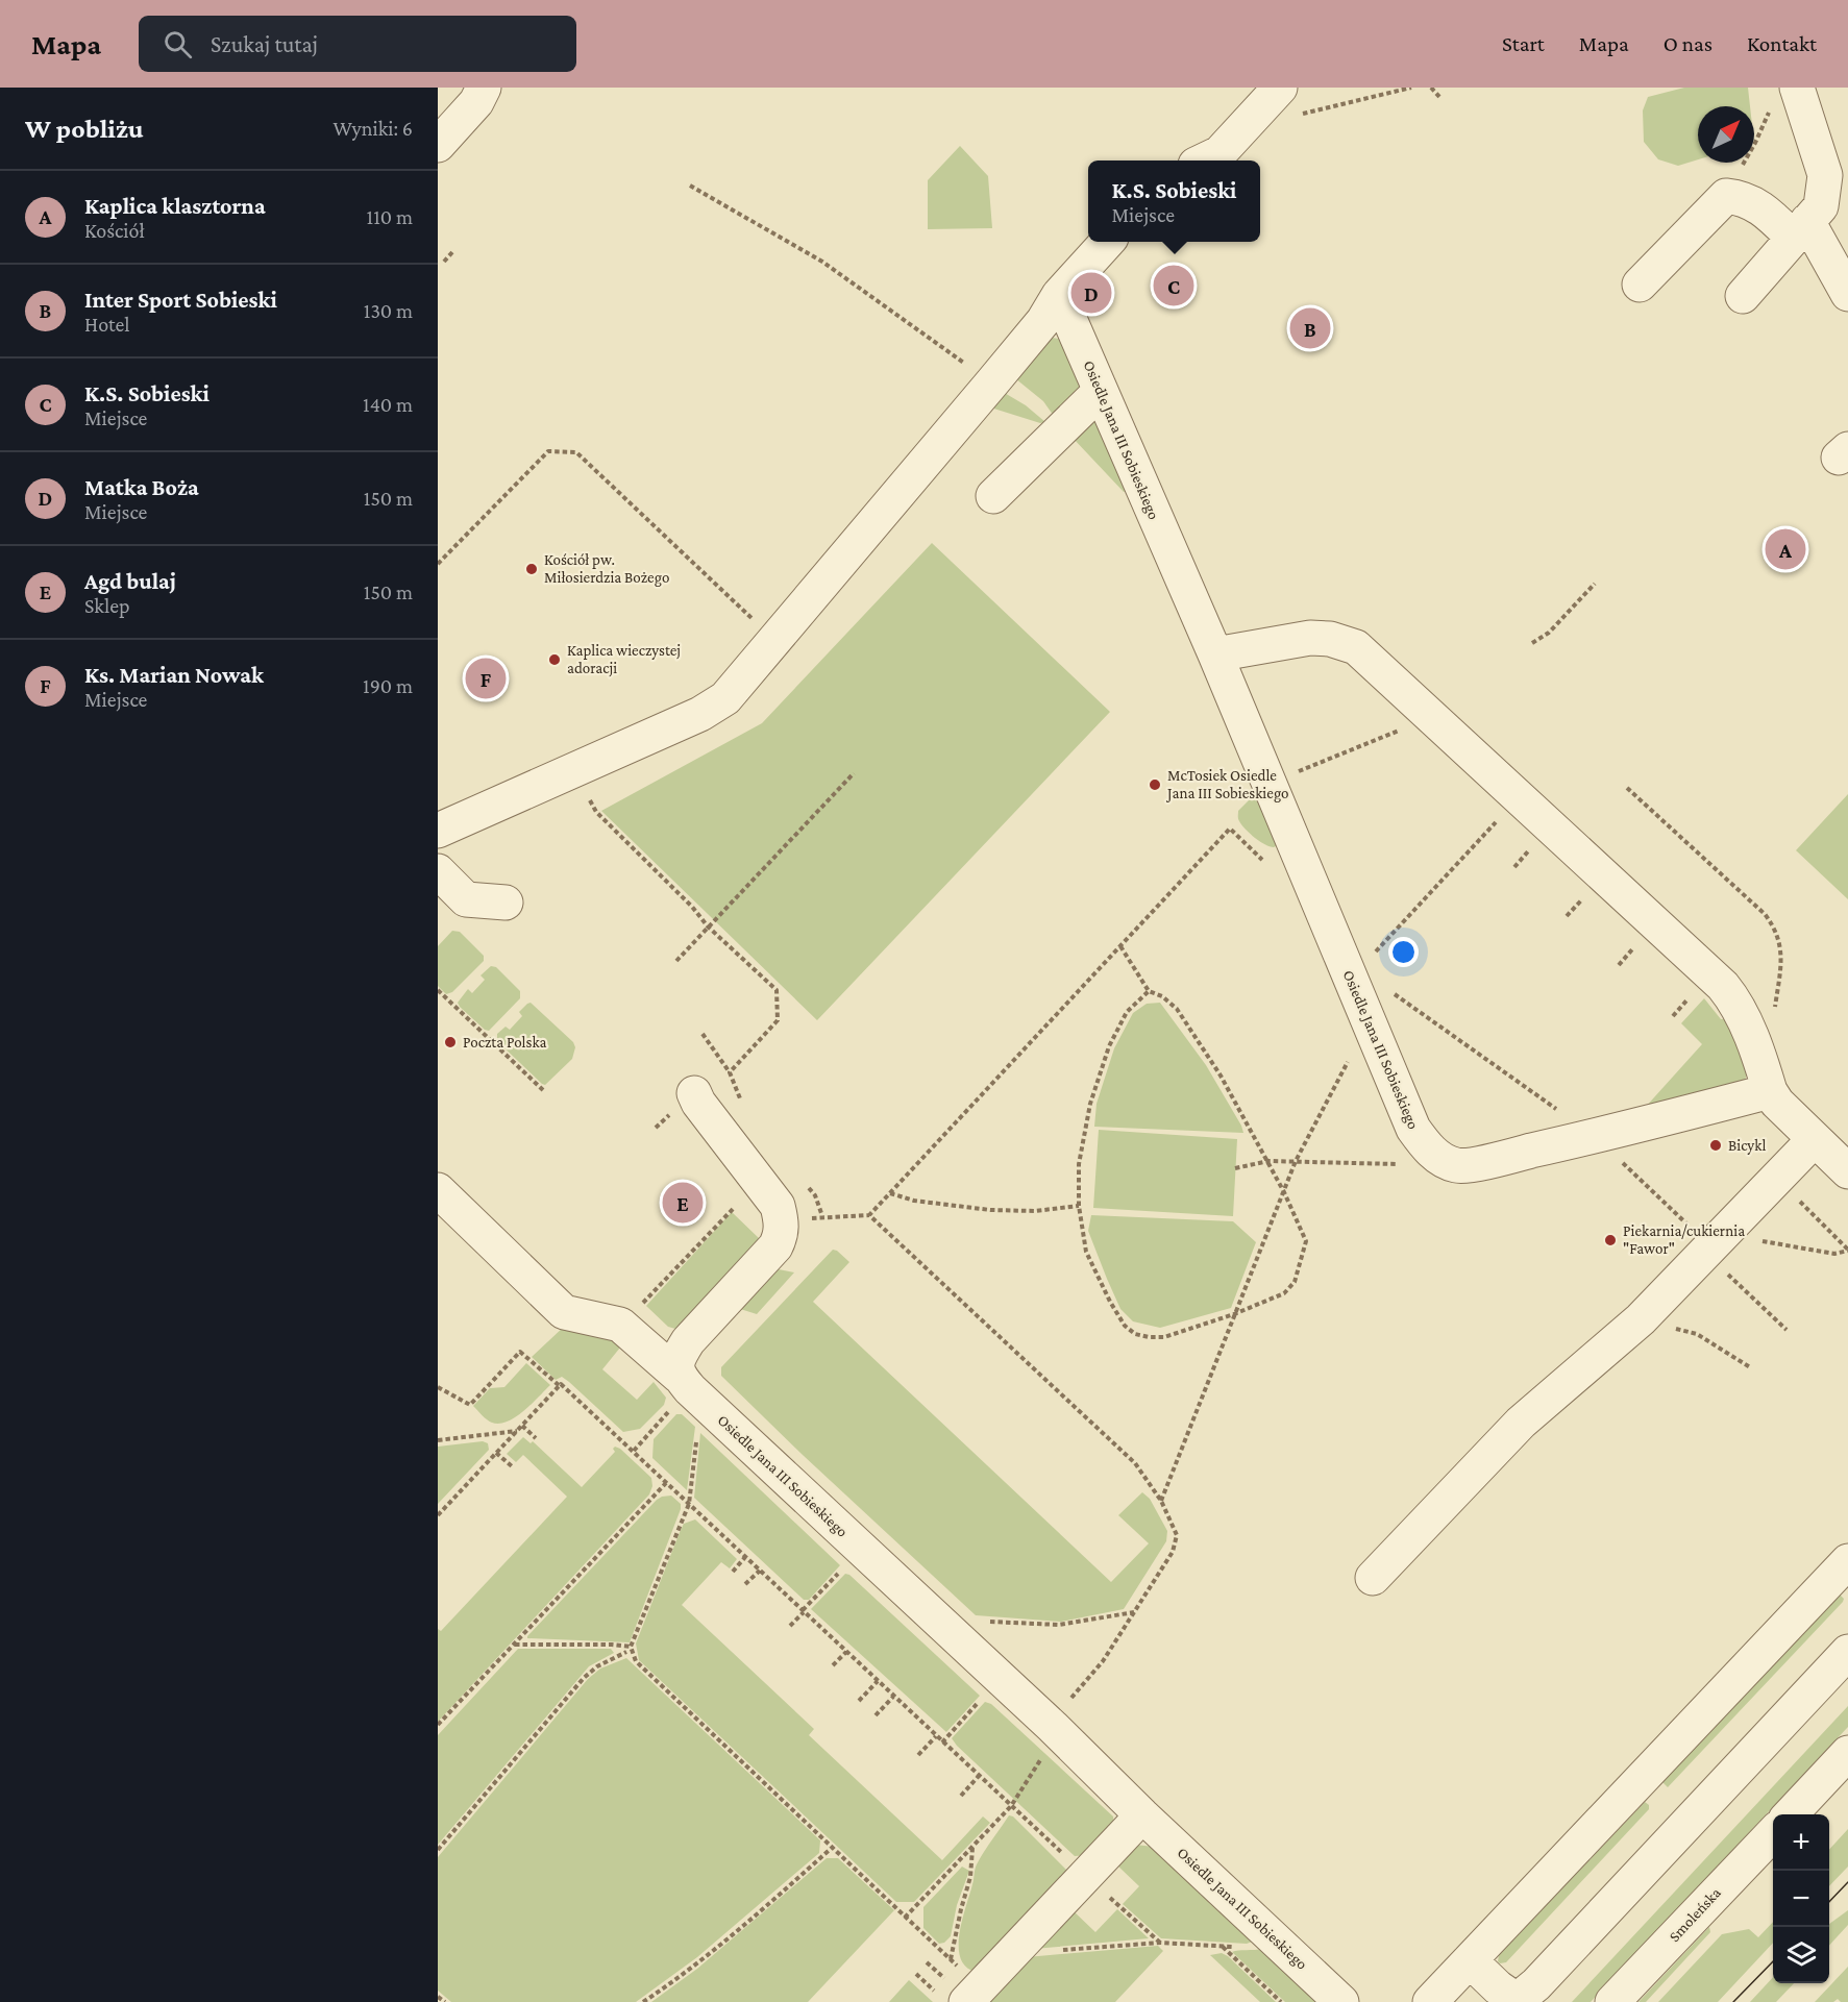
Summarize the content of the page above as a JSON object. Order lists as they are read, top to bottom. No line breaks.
{"streets":{"street":["Osiedle Jana III Sobieskiego","Smoleńska"]},"places":["Kościół pw. Miłosierdzia Bożego","Kaplica wieczystej adoracji","McTosiek Osiedle Jana III Sobieskiego","Poczta Polska","Bicykl","Piekarnia/cukiernia \"Fawor\""],"north":"top right","page":{"header":"Mapa","search":"Szukaj tutaj","nav":["Start","Mapa","O nas","Kontakt"],"heading":["W pobliżu","Wyniki: 6"],"popup":["K.S. Sobieski","Miejsce"],"list":[{"mark":"A","name":"Kaplica klasztorna","note":"Kościół","value":"110 m"},{"mark":"B","name":"Inter Sport Sobieski","note":"Hotel","value":"130 m"},{"mark":"C","name":"K.S. Sobieski","note":"Miejsce","value":"140 m"},{"mark":"D","name":"Matka Boża","note":"Miejsce","value":"150 m"},{"mark":"E","name":"Agd bulaj","note":"Sklep","value":"150 m"},{"mark":"F","name":"Ks. Marian Nowak","note":"Miejsce","value":"190 m"}],"pins":["C","D","B","A","F","E"],"map_buttons":["+","−"]}}
